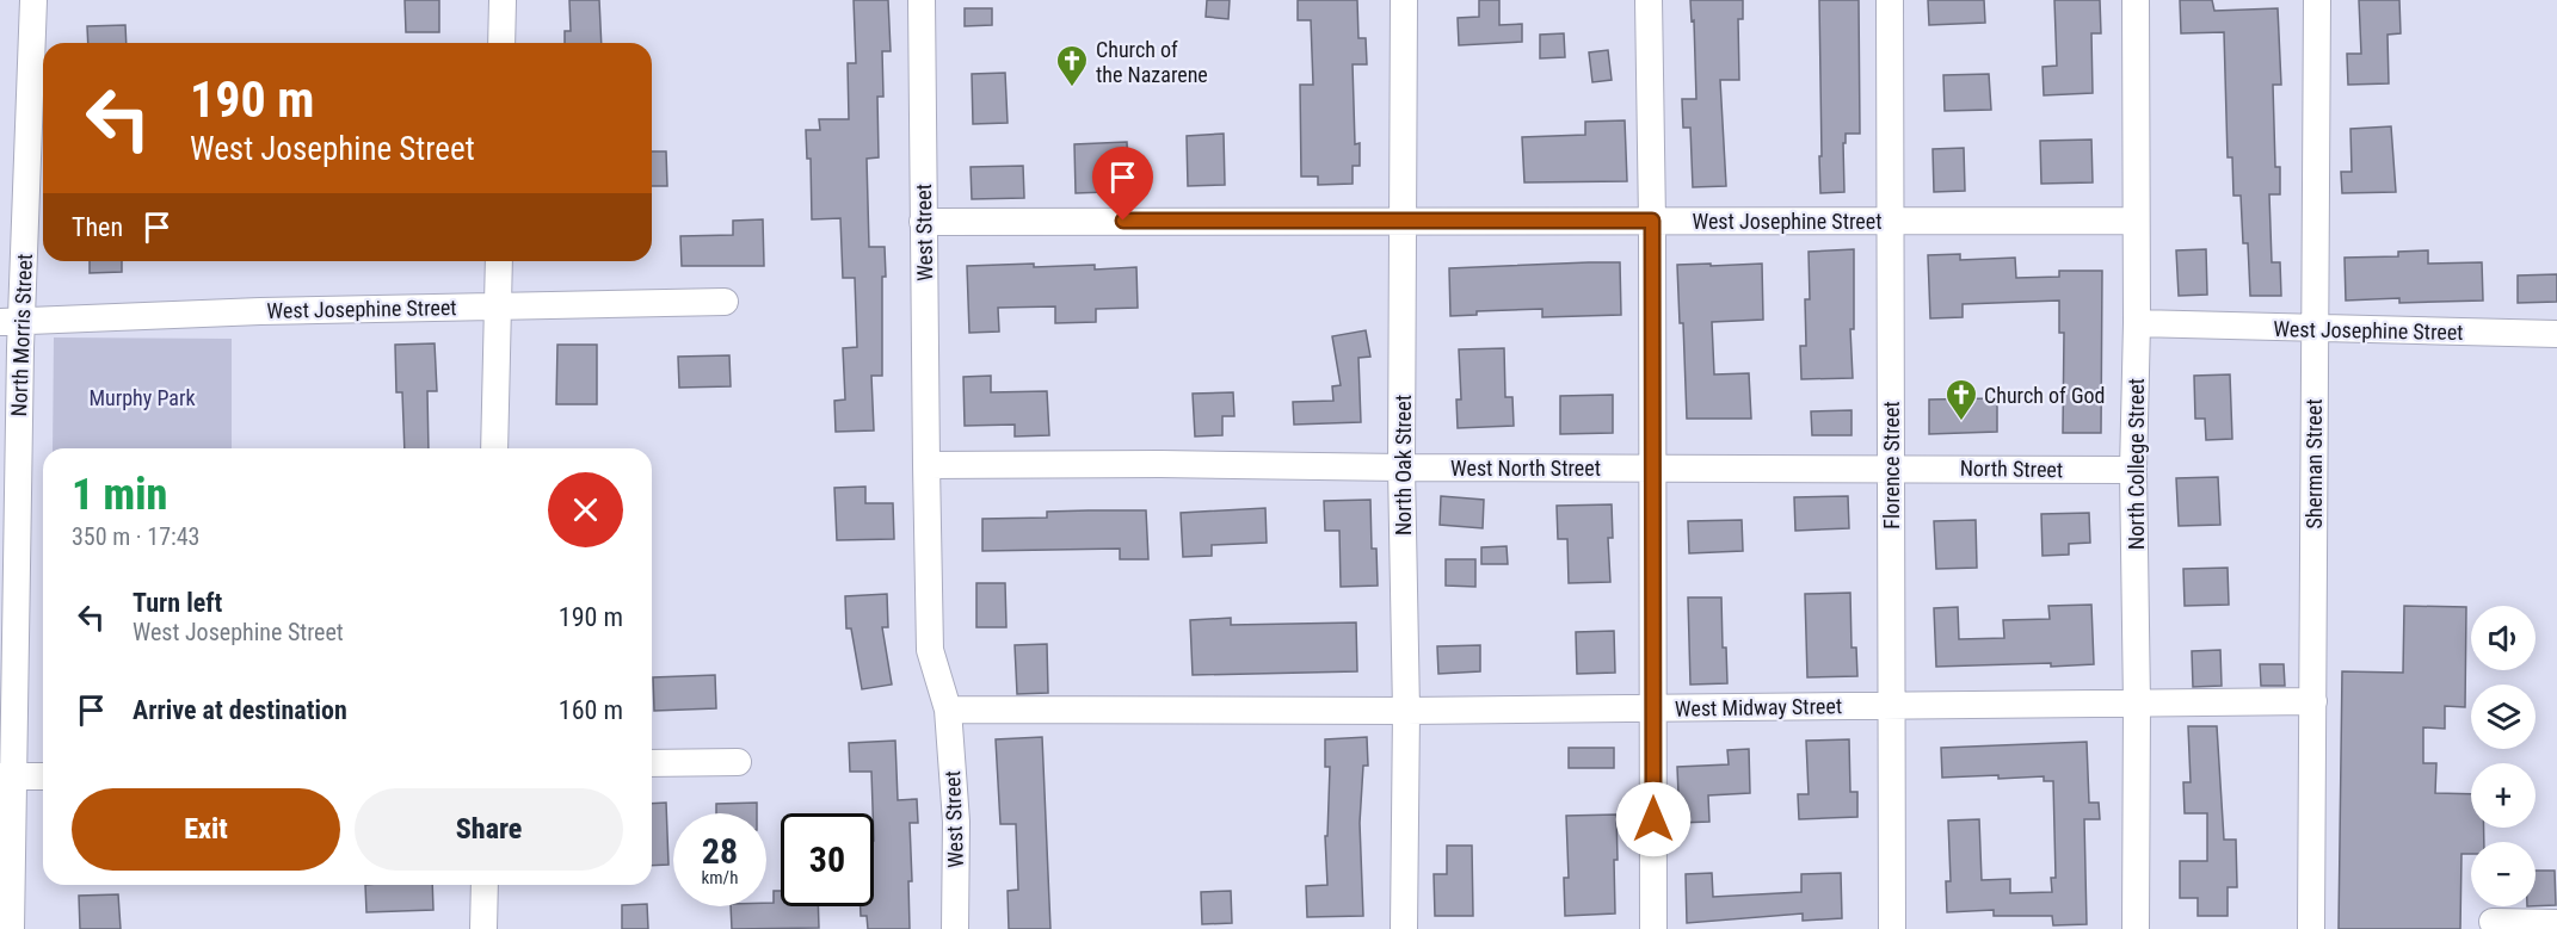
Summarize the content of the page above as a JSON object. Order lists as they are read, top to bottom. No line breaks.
{"streets":{"street":["West Josephine Street","West Street","North Morris Street","North College Street","Sherman Street","North Oak Street","Florence Street","West North Street","North Street","West Midway Street"]},"crossings":[["West Josephine Street","West Street"],["West Josephine Street","North Morris Street"],["West Josephine Street","North College Street"],["West Josephine Street","Sherman Street"],["West Josephine Street","North Oak Street"],["West Josephine Street","Florence Street"],["West Street","West North Street"],["West Street","West Midway Street"],["North College Street","North Street"],["North College Street","West Midway Street"],["Sherman Street","West Midway Street"],["North Oak Street","West North Street"],["North Oak Street","West Midway Street"],["Florence Street","West North Street"],["Florence Street","North Street"],["Florence Street","West Midway Street"],["West North Street","North Street"]],"parks":["Murphy Park"],"places":{"church":["Church of the Nazarene","Church of God"]},"page":{"turn":["190 m","West Josephine Street"],"then":"Then","heading":["1 min","350 m · 17:43"],"list":[{"name":"Turn left","note":"West Josephine Street","value":"190 m"},{"name":"Arrive at destination","value":"160 m"}],"map_buttons":["+","−"],"buttons":["Exit","Share"],"speed":"28 km/h","limit":"30"}}
